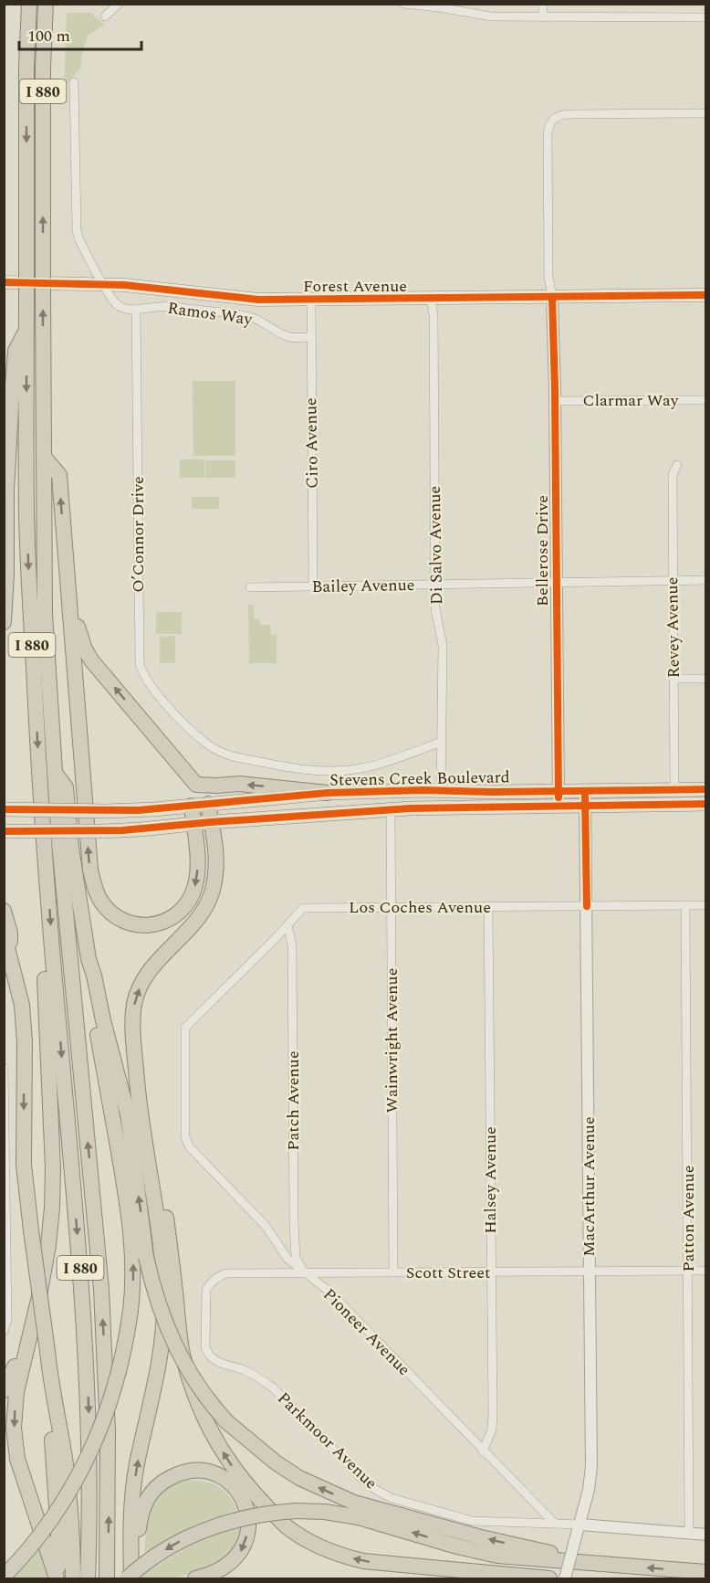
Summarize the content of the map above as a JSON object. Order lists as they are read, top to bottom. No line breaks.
{"streets":{"highway":["I 880"],"main road":["Forest Avenue","Stevens Creek Boulevard"],"street":["Ramos Way","Clarmar Way","Ciro Avenue","O’Connor Drive","Di Salvo Avenue","Bellerose Drive","Bailey Avenue","Revey Avenue","Los Coches Avenue","Wainwright Avenue","Patch Avenue","Halsey Avenue","MacArthur Avenue","Patton Avenue","Scott Street","Pioneer Avenue","Parkmoor Avenue"]},"crossings":[["Forest Avenue","Ciro Avenue"],["Forest Avenue","Di Salvo Avenue"],["Forest Avenue","Bellerose Drive"],["Ramos Way","Ciro Avenue"],["Ramos Way","O’Connor Drive"],["Clarmar Way","Bellerose Drive"],["Ciro Avenue","Bailey Avenue"],["O’Connor Drive","Di Salvo Avenue"],["Di Salvo Avenue","Bailey Avenue"],["Di Salvo Avenue","Stevens Creek Boulevard"],["Bellerose Drive","Bailey Avenue"],["Bellerose Drive","Stevens Creek Boulevard"],["Bailey Avenue","Revey Avenue"],["Revey Avenue","Stevens Creek Boulevard"],["Stevens Creek Boulevard","Wainwright Avenue"],["Stevens Creek Boulevard","MacArthur Avenue"],["Los Coches Avenue","Wainwright Avenue"],["Los Coches Avenue","Patch Avenue"],["Los Coches Avenue","Halsey Avenue"],["Los Coches Avenue","MacArthur Avenue"],["Los Coches Avenue","Patton Avenue"],["Los Coches Avenue","Pioneer Avenue"],["Wainwright Avenue","Scott Street"],["Patch Avenue","Scott Street"],["Patch Avenue","Pioneer Avenue"],["Halsey Avenue","Scott Street"],["Halsey Avenue","Pioneer Avenue"],["MacArthur Avenue","Scott Street"],["MacArthur Avenue","Parkmoor Avenue"],["Patton Avenue","Scott Street"],["Patton Avenue","Parkmoor Avenue"],["Scott Street","Pioneer Avenue"],["Scott Street","Parkmoor Avenue"],["Pioneer Avenue","Parkmoor Avenue"]],"scale_bar":"100 m"}
